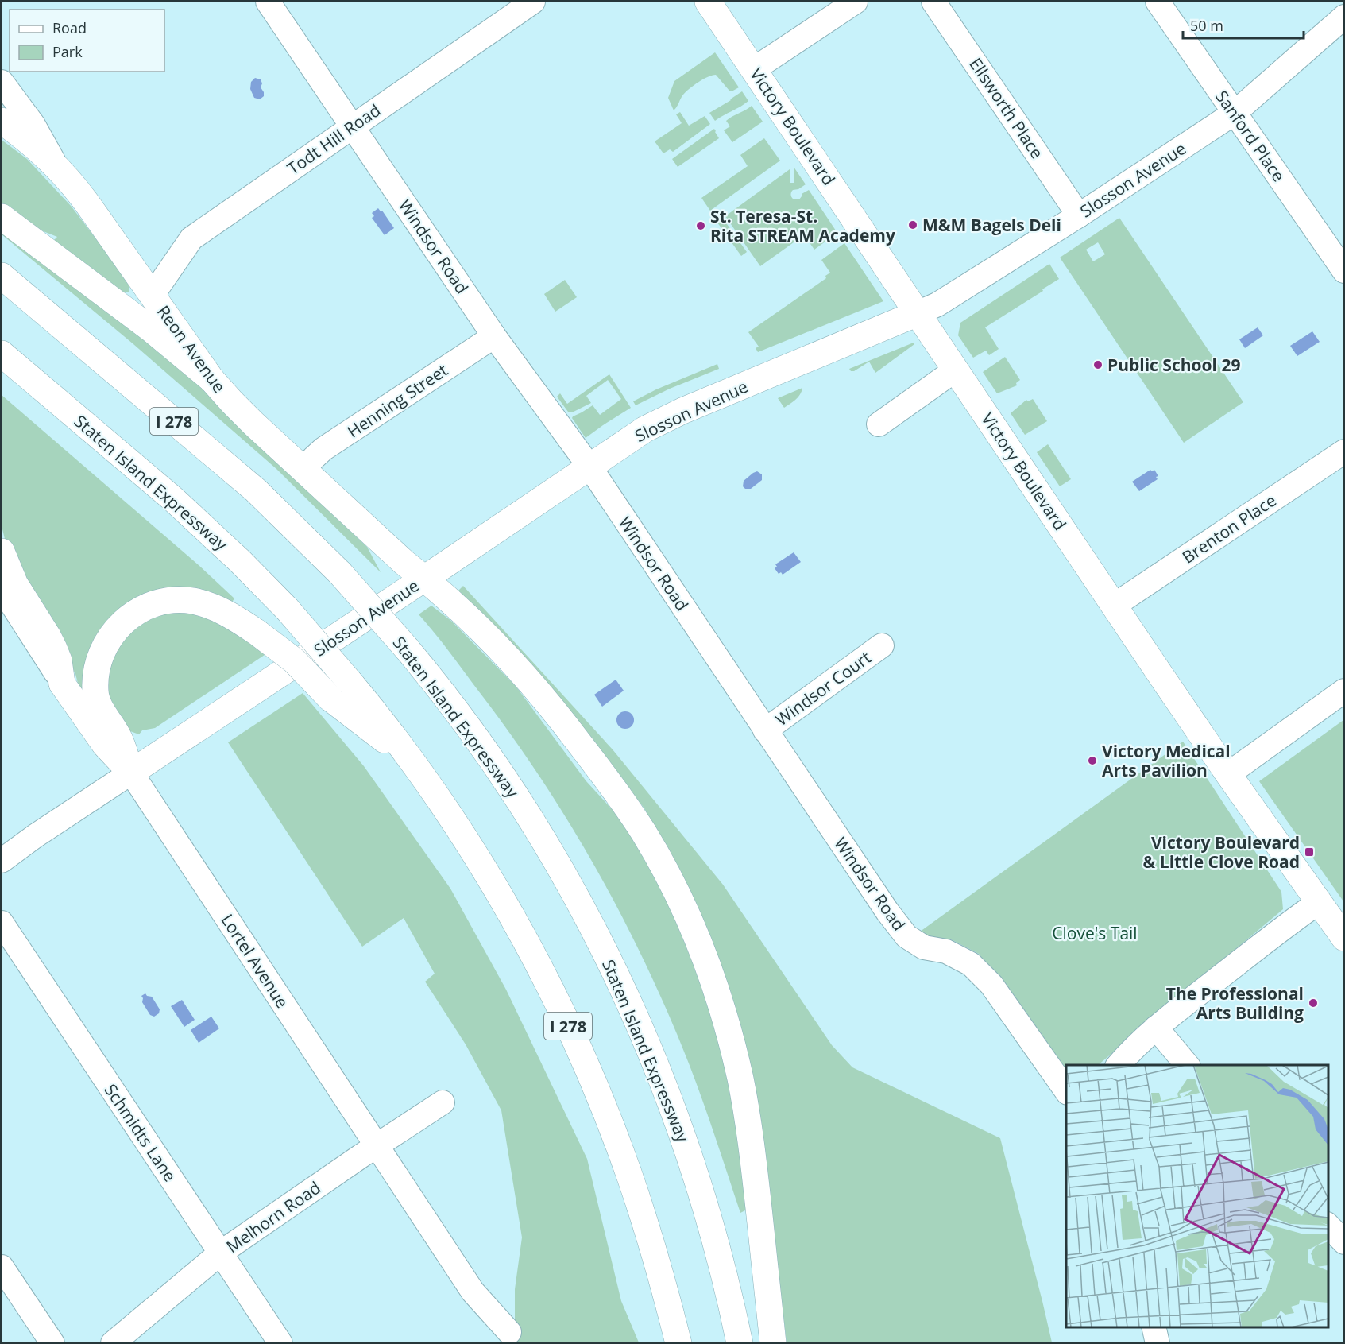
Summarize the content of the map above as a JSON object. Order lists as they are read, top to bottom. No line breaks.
{"streets":{"main road":["Victory Boulevard","Slosson Avenue","Reon Avenue","I 278","Staten Island Expressway","Lortel Avenue"],"street":["Ellsworth Place","Sanford Place","Todt Hill Road","Windsor Road","Henning Street","Brenton Place","Windsor Court","Schmidts Lane","Melhorn Road"]},"crossings":[["Ellsworth Place","Slosson Avenue"],["Victory Boulevard","Slosson Avenue"],["Victory Boulevard","Brenton Place"],["Sanford Place","Slosson Avenue"],["Todt Hill Road","Windsor Road"],["Todt Hill Road","Reon Avenue"],["Slosson Avenue","Windsor Road"],["Slosson Avenue","Reon Avenue"],["Slosson Avenue","Lortel Avenue"],["Windsor Road","Henning Street"],["Windsor Road","Windsor Court"],["Reon Avenue","Henning Street"],["Lortel Avenue","Melhorn Road"],["Schmidts Lane","Melhorn Road"]],"parks":["Clove's Tail"],"places":{"other":["M&M Bagels Deli","St. Teresa-St. Rita STREAM Academy","Public School 29","Victory Medical Arts Pavilion","The Professional Arts Building"],"transit":["Victory Boulevard & Little Clove Road"]},"legend":["Road","Park"],"scale_bar":"50 m"}
